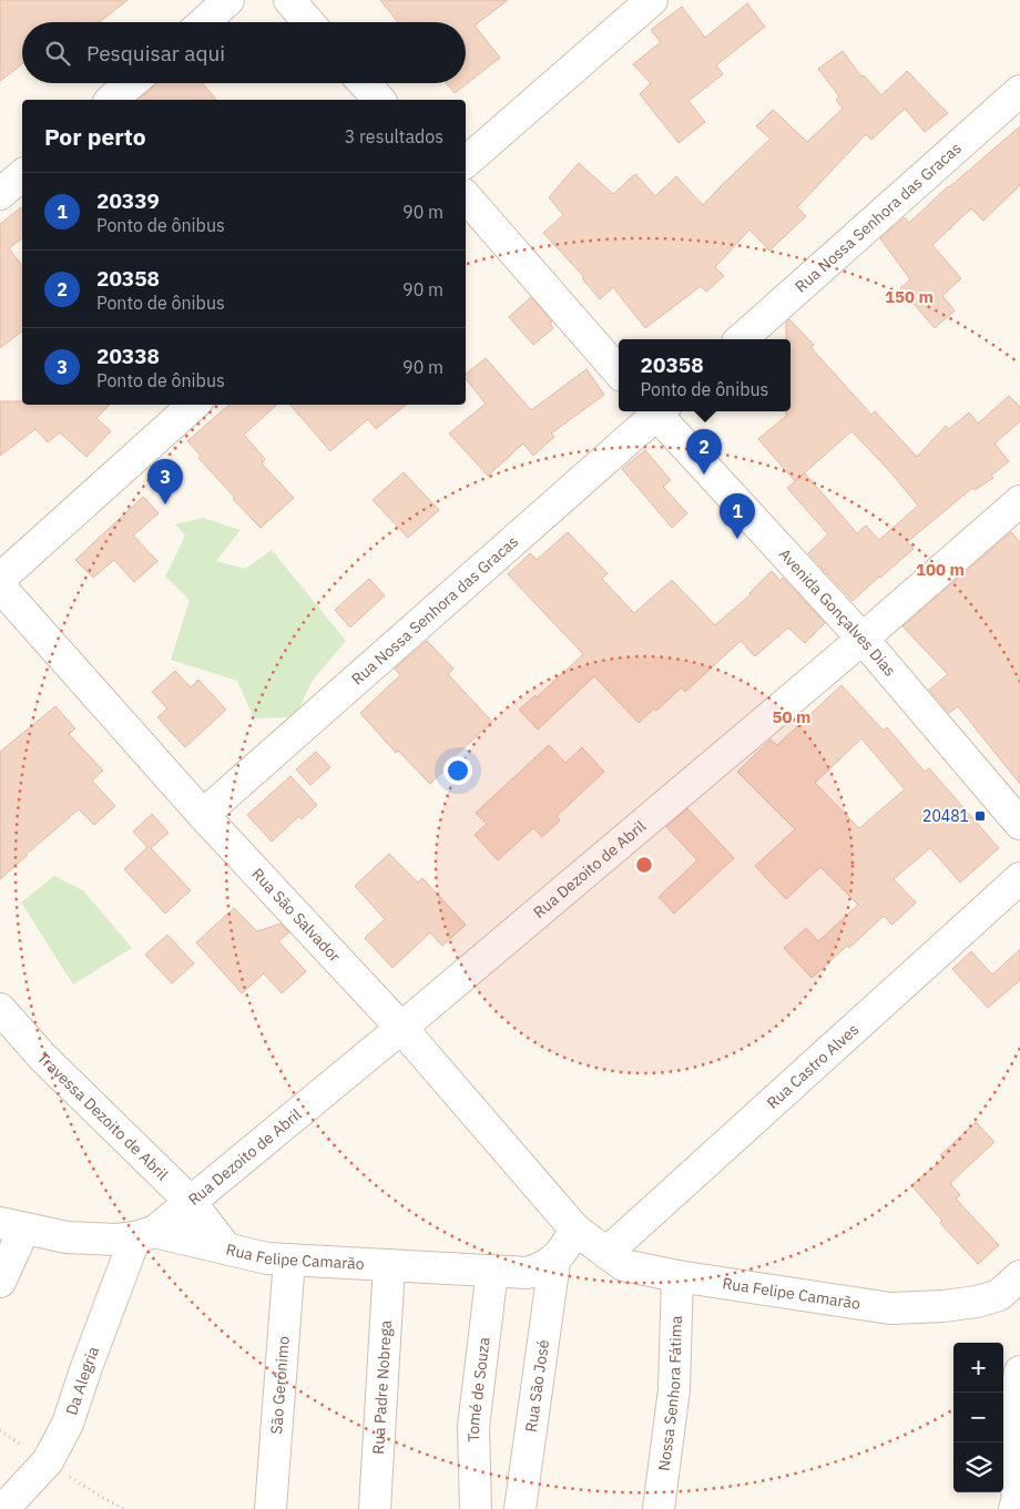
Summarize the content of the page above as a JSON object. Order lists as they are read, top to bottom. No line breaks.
{"streets":{"street":["Rua Nossa Senhora das Gracas","Avenida Gonçalves Dias","Rua Dezoito de Abril","Rua São Salvador","Rua Castro Alves","Travessa Dezoito de Abril","Rua Felipe Camarão","Da Alegria","São Gerônimo","Rua São José","Rua Padre Nobrega","Tomé de Souza","Nossa Senhora Fátima"]},"crossings":[["Rua Nossa Senhora das Gracas","Rua São Salvador"],["Avenida Gonçalves Dias","Rua Dezoito de Abril"],["Rua Dezoito de Abril","Rua São Salvador"],["Rua Dezoito de Abril","Travessa Dezoito de Abril"],["Rua Dezoito de Abril","Rua Felipe Camarão"],["Rua Dezoito de Abril","Da Alegria"],["Rua São Salvador","Rua Castro Alves"],["Rua São Salvador","Rua Felipe Camarão"],["Rua Castro Alves","Rua Felipe Camarão"],["Travessa Dezoito de Abril","Rua Felipe Camarão"],["Rua Felipe Camarão","Da Alegria"],["Rua Felipe Camarão","São Gerônimo"],["Rua Felipe Camarão","Rua São José"],["Rua Felipe Camarão","Rua Padre Nobrega"],["Rua Felipe Camarão","Tomé de Souza"],["Rua Felipe Camarão","Nossa Senhora Fátima"]],"places":{"transit":["20481"]},"page":{"search":"Pesquisar aqui","heading":["Por perto","3 resultados"],"list":[{"mark":"1","name":"20339","note":"Ponto de ônibus","value":"90 m"},{"mark":"2","name":"20358","note":"Ponto de ônibus","value":"90 m"},{"mark":"3","name":"20338","note":"Ponto de ônibus","value":"90 m"}],"popup":["20358","Ponto de ônibus"],"pins":["2","3","1"],"map_buttons":["+","−"]},"rings":["150 m","100 m","50 m"]}
